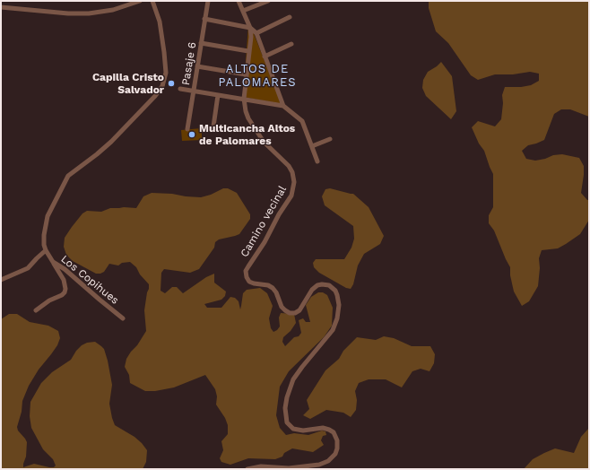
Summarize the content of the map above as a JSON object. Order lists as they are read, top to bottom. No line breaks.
{"streets":{"street":["Pasaje 6","Camino vecinal","Los Copihues"]},"districts":["ALTOS DE PALOMARES"],"places":["Capilla Cristo Salvador","Multicancha Altos de Palomares"]}
